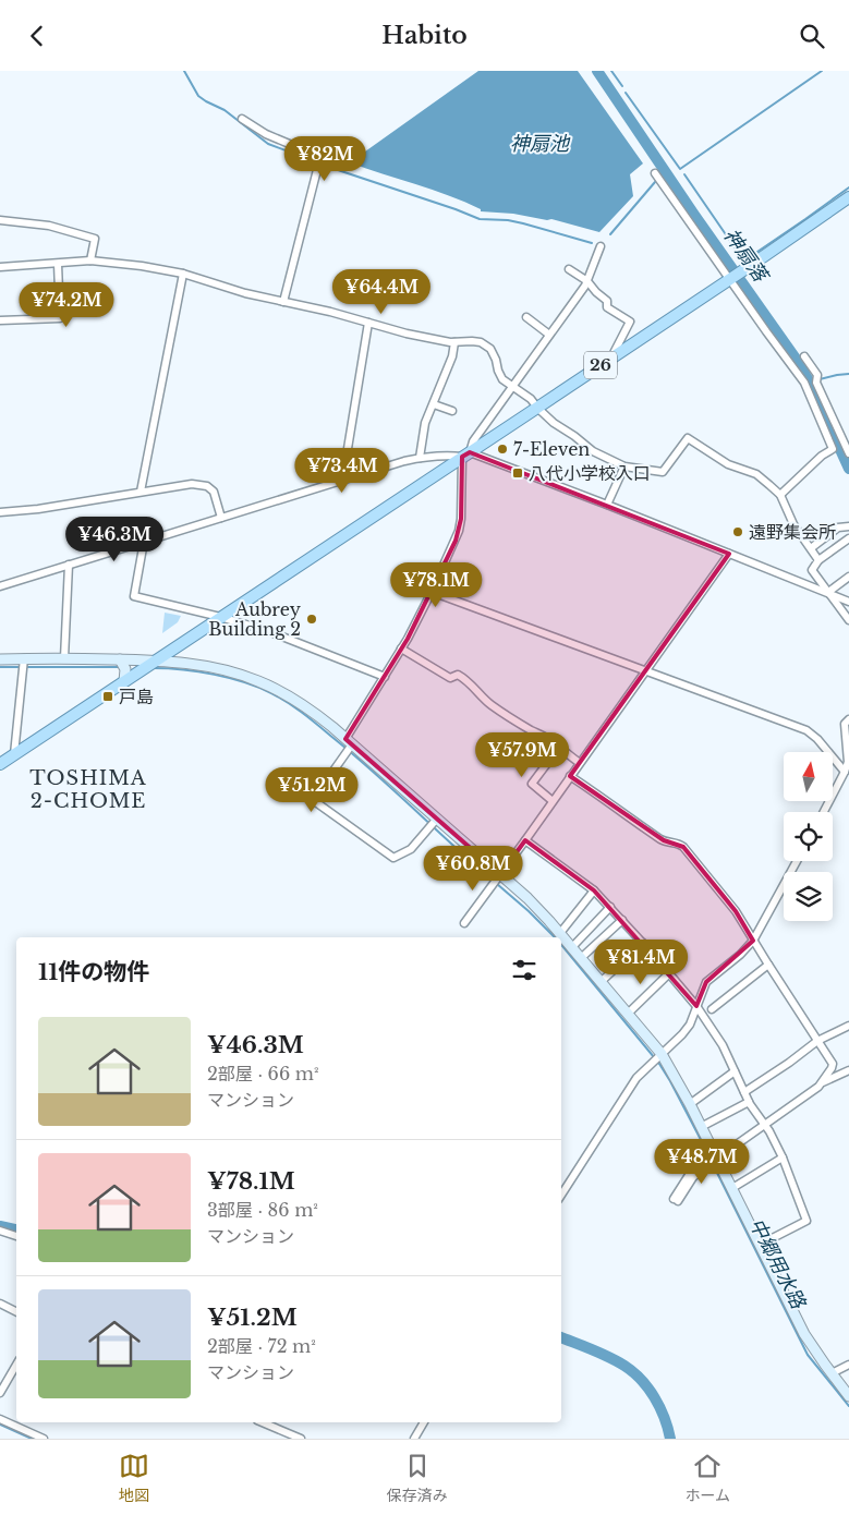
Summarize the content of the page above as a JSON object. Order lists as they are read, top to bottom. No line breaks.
{"streets":{"main road":["26"]},"districts":["TOSHIMA 2-CHOME"],"water":["神扇池","神扇落","中郷用水路"],"places":{"other":["7-Eleven","遠野集会所","Aubrey Building 2"],"transit":["八代小学校入口","戸島"]},"north":"top","page":{"header":"Habito","price":["¥82M","¥64.4M","¥74.2M","¥73.4M","¥46.3M","¥78.1M","¥57.9M","¥51.2M","¥60.8M","¥81.4M","¥48.7M"],"heading":"11件の物件","list":[{"name":"¥46.3M","note":"2部屋 · 66 m² · マンション"},{"name":"¥78.1M","note":"3部屋 · 86 m² · マンション"},{"name":"¥51.2M","note":"2部屋 · 72 m² · マンション"}],"tabs":["地図","保存済み","ホーム"]}}
